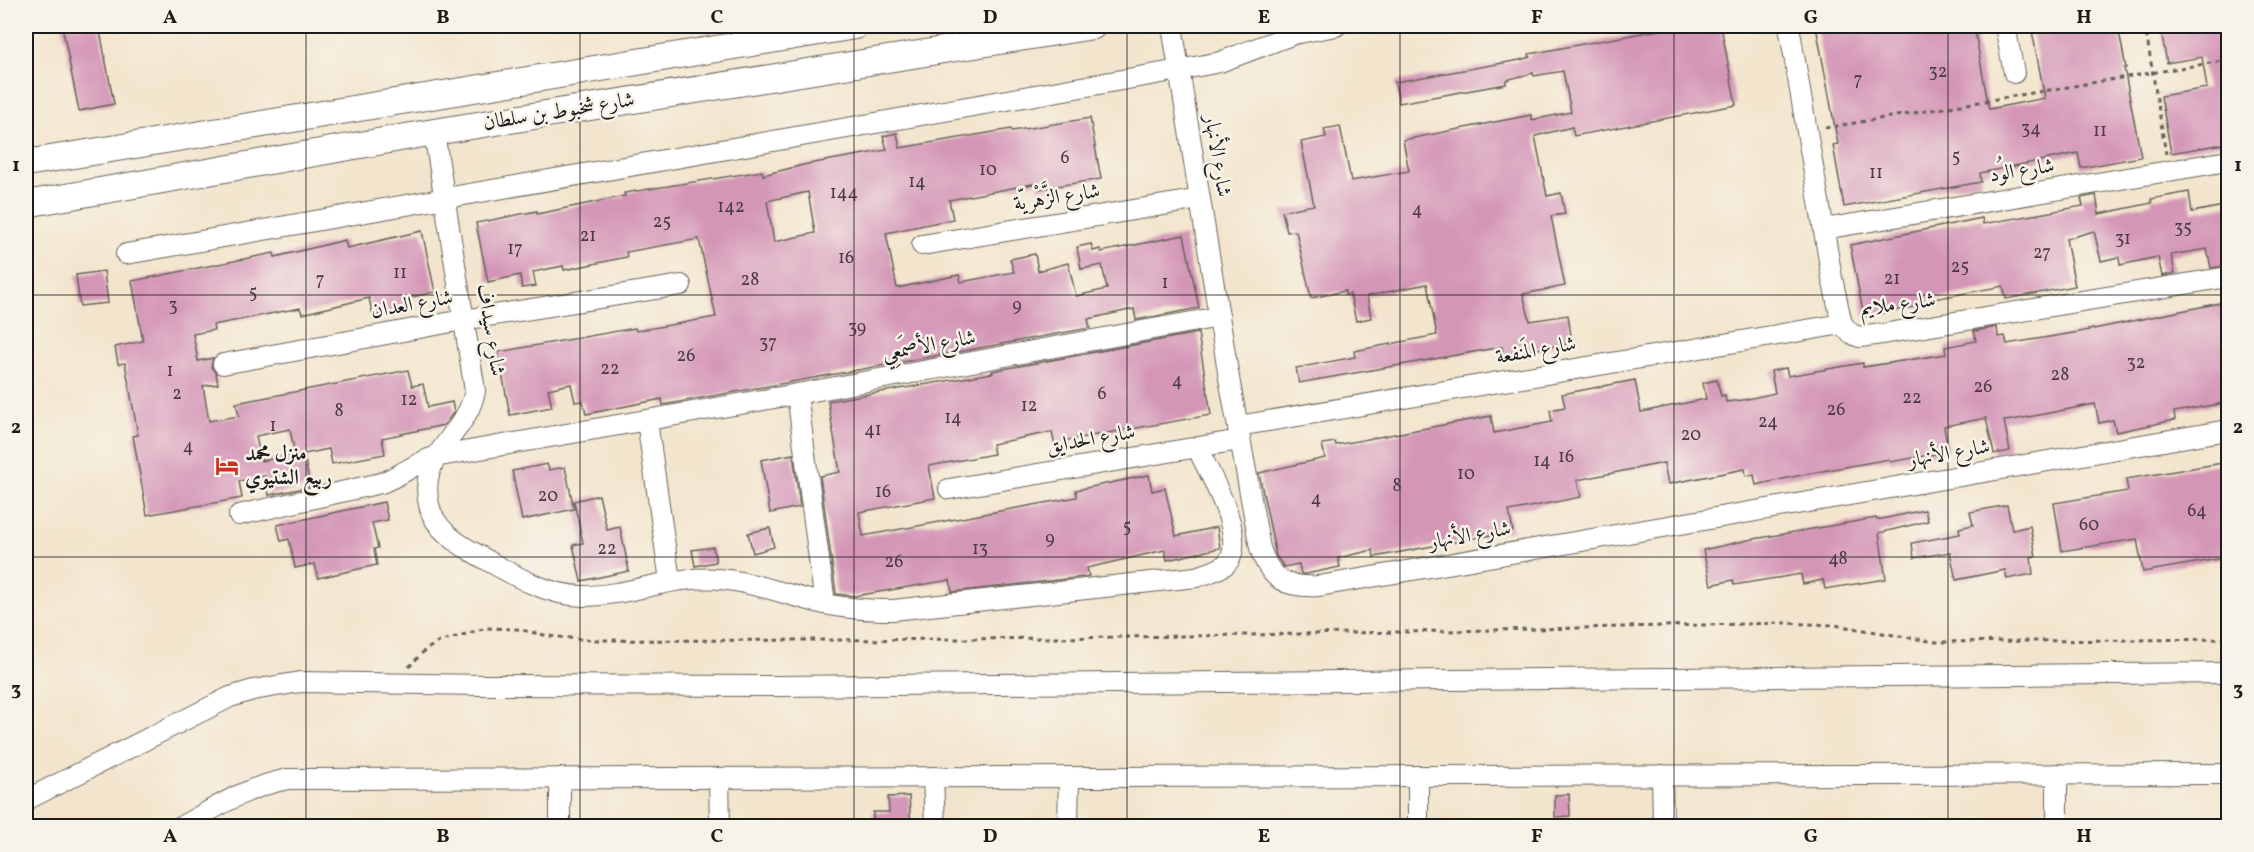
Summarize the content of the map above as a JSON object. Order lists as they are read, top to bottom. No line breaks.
{"streets":{"main road":["شارع شخبوط بن سلطان"],"street":["شارع الأنهار","شارع الوُد","شارع الزَّهْريّة","شارع العدان","شارع ملايم","شارع سيداف","شارع الأصمَعِي","شارع المَنفعة","شارع الحدايق"]},"crossings":[["شارع شخبوط بن سلطان","شارع سيداف"],["شارع الأنهار","شارع الزَّهْريّة"],["شارع الأنهار","شارع الأصمَعِي"],["شارع الأنهار","شارع المَنفعة"],["شارع الأنهار","شارع الحدايق"],["شارع الوُد","شارع ملايم"],["شارع العدان","شارع سيداف"],["شارع ملايم","شارع المَنفعة"],["شارع سيداف","شارع الأصمَعِي"],["شارع سيداف","شارع الحدايق"],["شارع المَنفعة","شارع الحدايق"]],"places":{"hotel":["منزل محمد ربيع الشتيوي"]},"house_numbers":["32","7","34","11","5","6","10","11","14","144","142","4","25","35","21","31","17","27","16","25","11","21","7","28","1","5","3","9","39","37","26","32","22","1","28","4","26","2","6","22","12","12","26","8","14","24","1","41","20","4","16","14","10","8","16","20","4","64","60","5","9","22","13","48","26"],"grid":{"columns":["A","B","C","D","E","F","G","H"],"rows":["1","2","3"]}}
